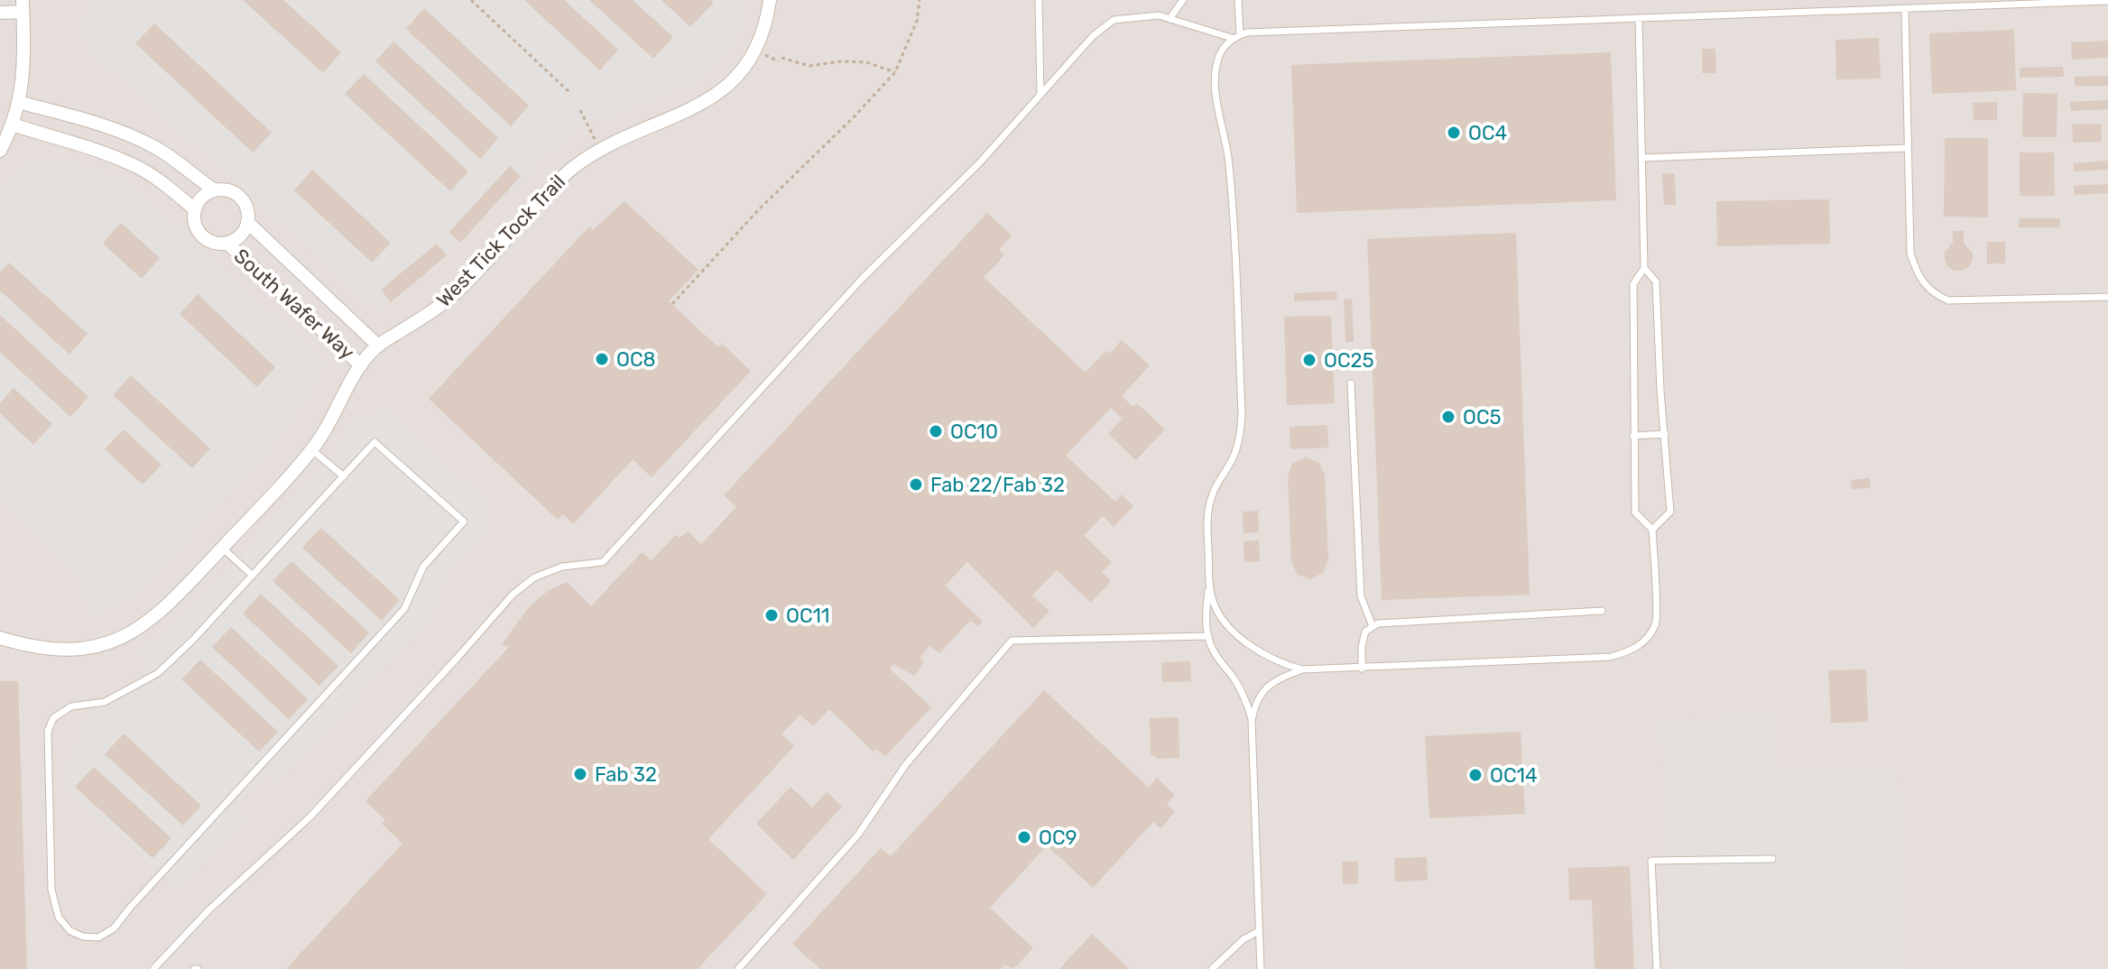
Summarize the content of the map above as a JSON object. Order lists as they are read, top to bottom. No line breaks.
{"streets":{"street":["West Tick Tock Trail","South Wafer Way"]},"crossings":[["West Tick Tock Trail","South Wafer Way"]],"places":["OC4","OC8","OC25","OC5","OC10","Fab 22/Fab 32","OC11","Fab 32","OC14","OC9"]}
